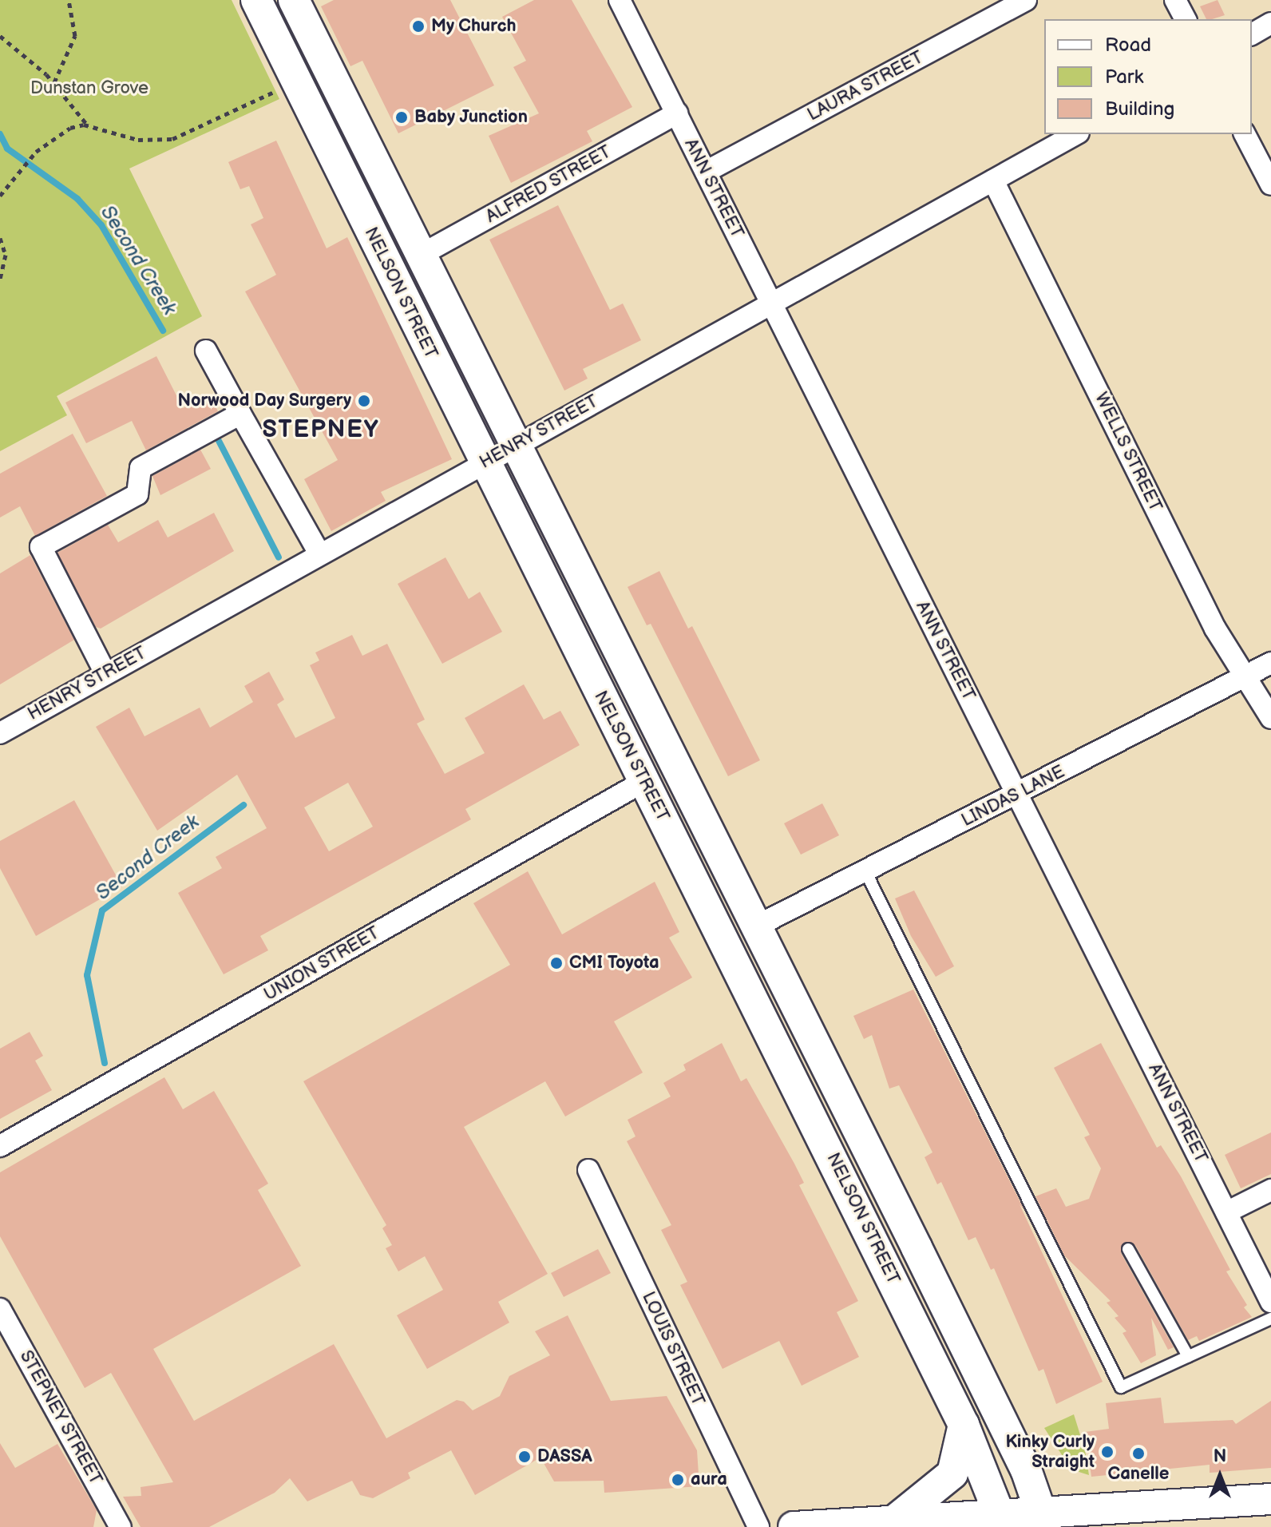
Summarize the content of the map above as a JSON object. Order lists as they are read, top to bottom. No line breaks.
{"streets":{"main road":["NELSON STREET"],"street":["LAURA STREET","ALFRED STREET","ANN STREET","HENRY STREET","WELLS STREET","LINDAS LANE","UNION STREET","LOUIS STREET","STEPNEY STREET"]},"crossings":[["LAURA STREET","ANN STREET"],["ALFRED STREET","ANN STREET"],["ALFRED STREET","NELSON STREET"],["ANN STREET","HENRY STREET"],["ANN STREET","LINDAS LANE"],["NELSON STREET","HENRY STREET"],["NELSON STREET","LINDAS LANE"],["NELSON STREET","UNION STREET"],["HENRY STREET","WELLS STREET"],["WELLS STREET","LINDAS LANE"]],"districts":["STEPNEY"],"water":["Second Creek"],"parks":["Dunstan Grove"],"places":["My Church","Baby Junction","Norwood Day Surgery","CMI Toyota","Kinky Curly Straight","Canelle","DASSA","aura"],"legend":["Road","Park","Building"],"north":"top"}
